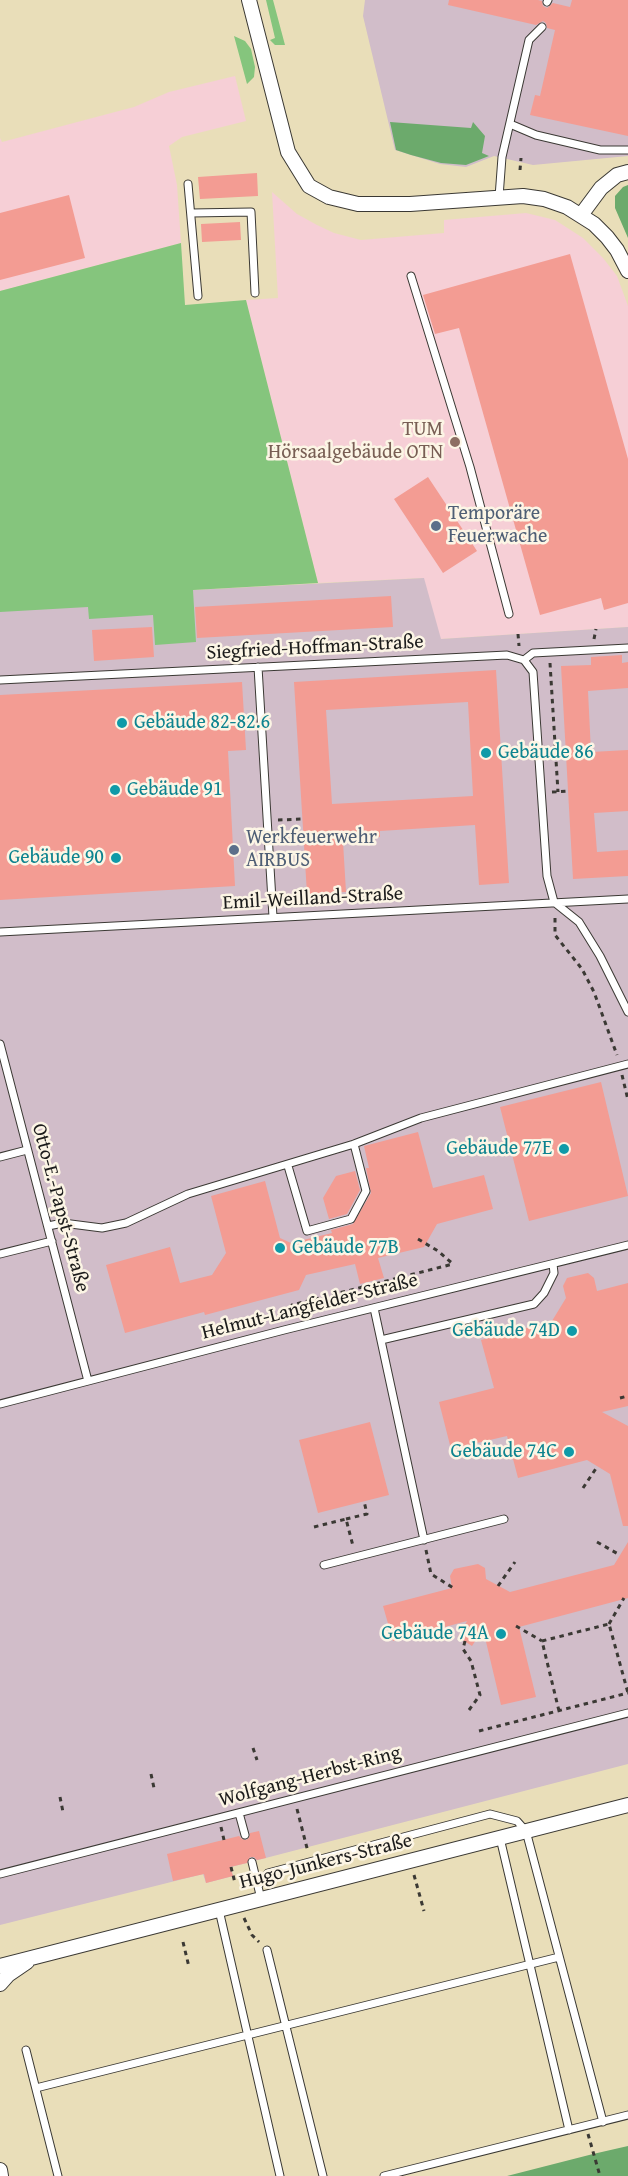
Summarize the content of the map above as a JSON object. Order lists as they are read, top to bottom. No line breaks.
{"streets":{"street":["Hugo-Junkers-Straße"],"lane":["Siegfried-Hoffman-Straße","Emil-Weilland-Straße","Otto-E.-Papst-Straße","Helmut-Langfelder-Straße","Wolfgang-Herbst-Ring"]},"crossings":[["Otto-E.-Papst-Straße","Helmut-Langfelder-Straße"]],"places":["TUM Hörsaalgebäude OTN","Temporäre Feuerwache","Gebäude 82-82.6","Gebäude 86","Gebäude 91","Werkfeuerwehr AIRBUS","Gebäude 90","Gebäude 77E","Gebäude 77B","Gebäude 74D","Gebäude 74C","Gebäude 74A"]}
